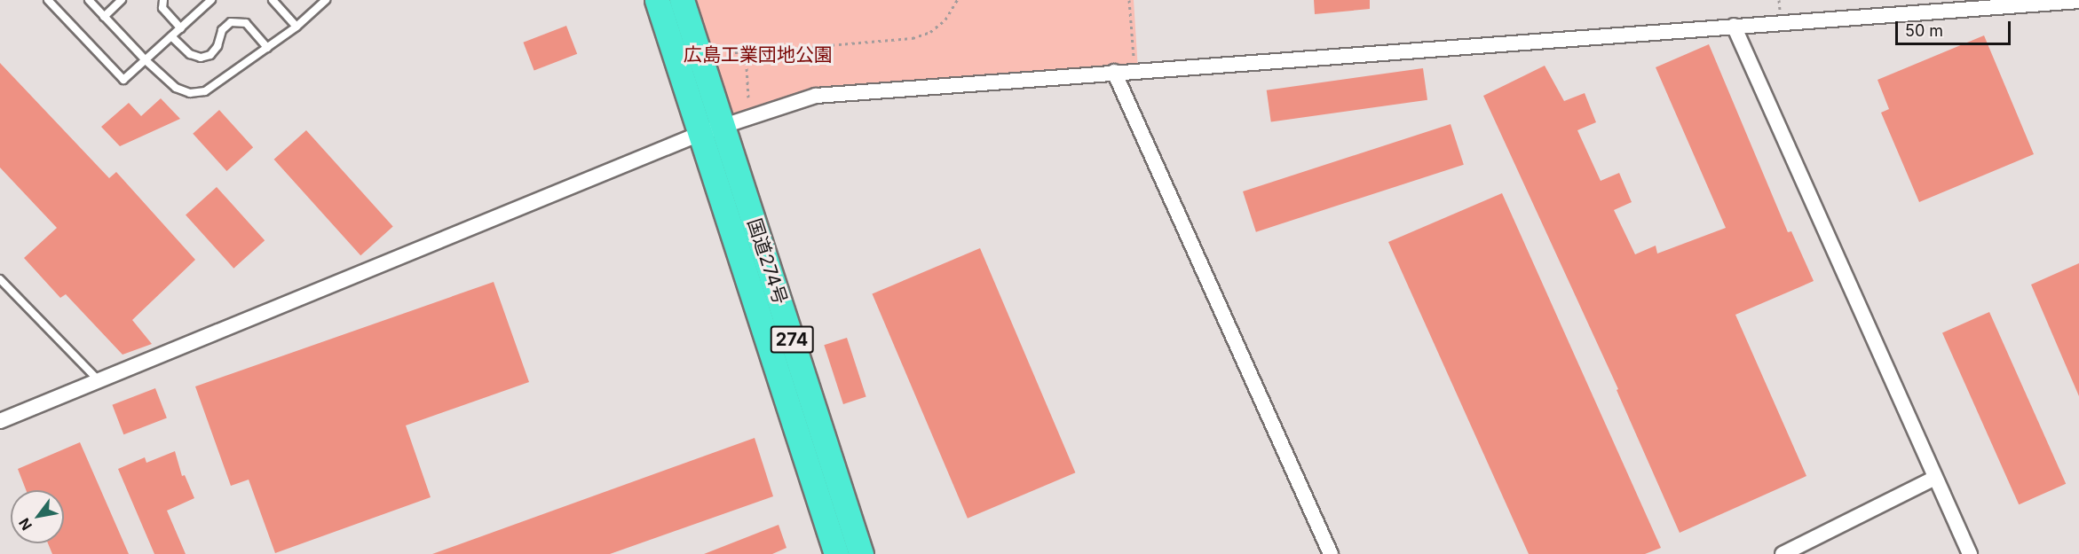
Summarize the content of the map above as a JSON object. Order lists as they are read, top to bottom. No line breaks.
{"streets":{"highway":["国道274号","274"]},"parks":["広島工業団地公園"],"scale_bar":"50 m","north":"bottom left"}
